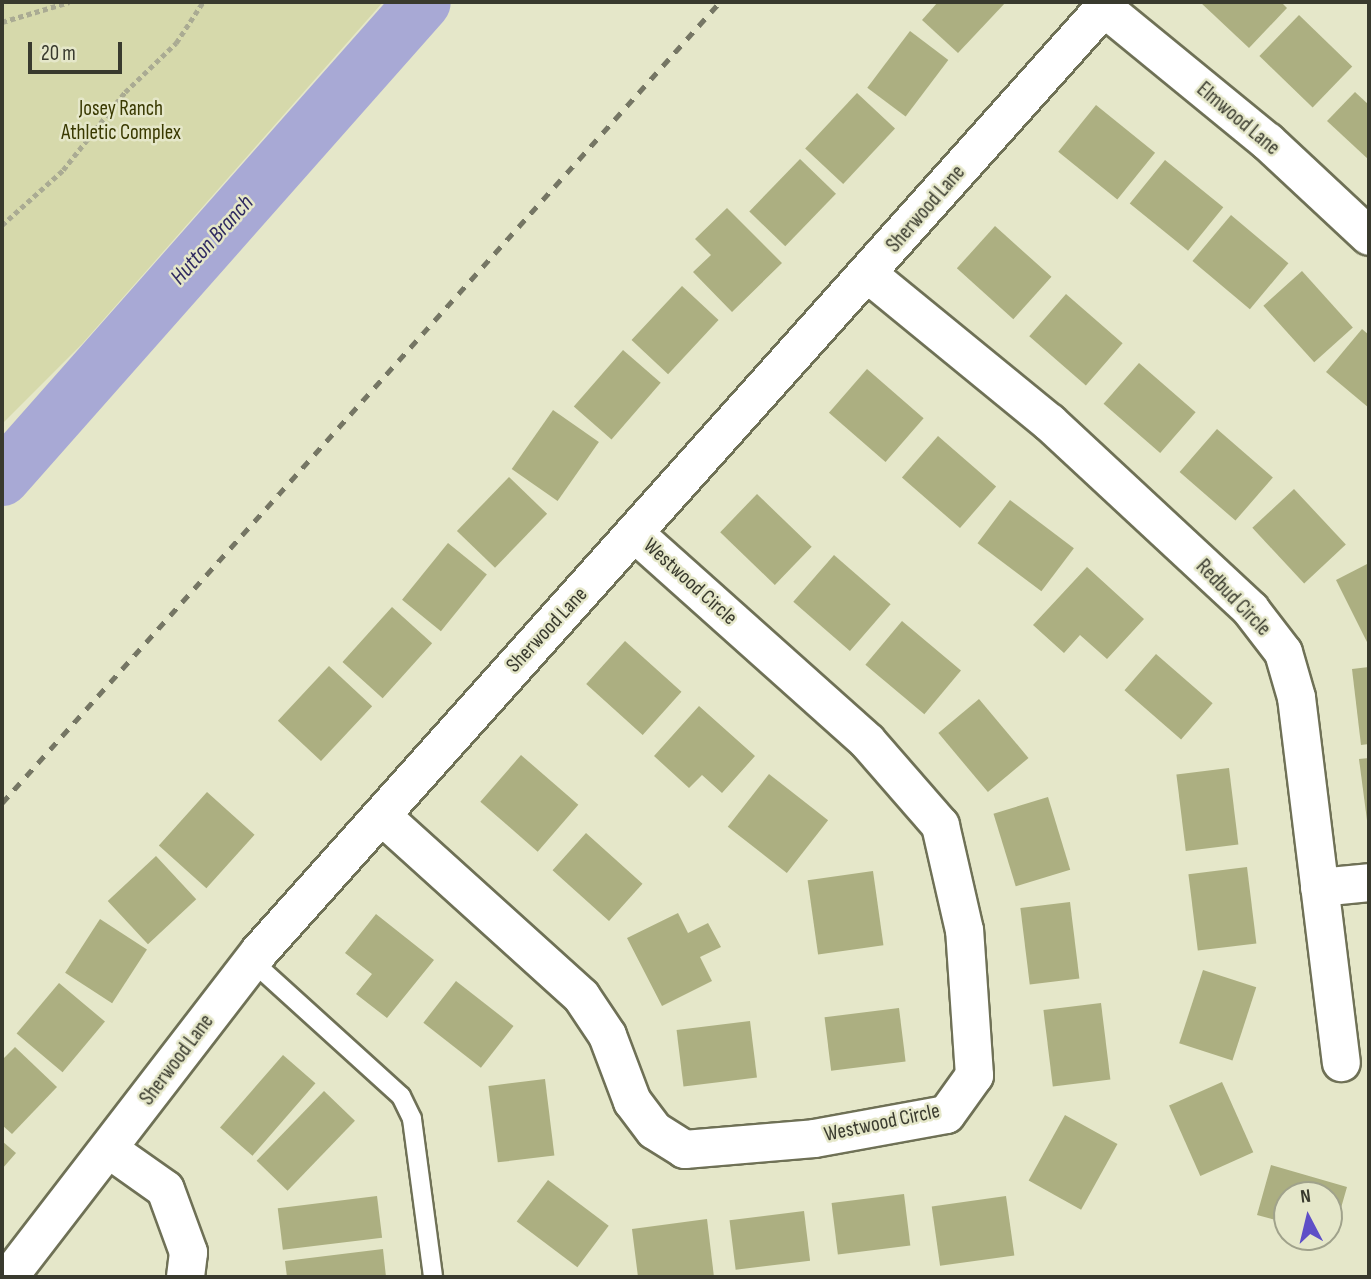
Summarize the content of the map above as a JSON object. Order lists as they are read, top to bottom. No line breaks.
{"streets":{"street":["Elmwood Lane","Sherwood Lane","Westwood Circle","Redbud Circle"]},"crossings":[["Elmwood Lane","Sherwood Lane"],["Sherwood Lane","Westwood Circle"],["Sherwood Lane","Redbud Circle"]],"water":["Hutton Branch"],"parks":["Josey Ranch Athletic Complex"],"scale_bar":"20 m","north":"top"}
